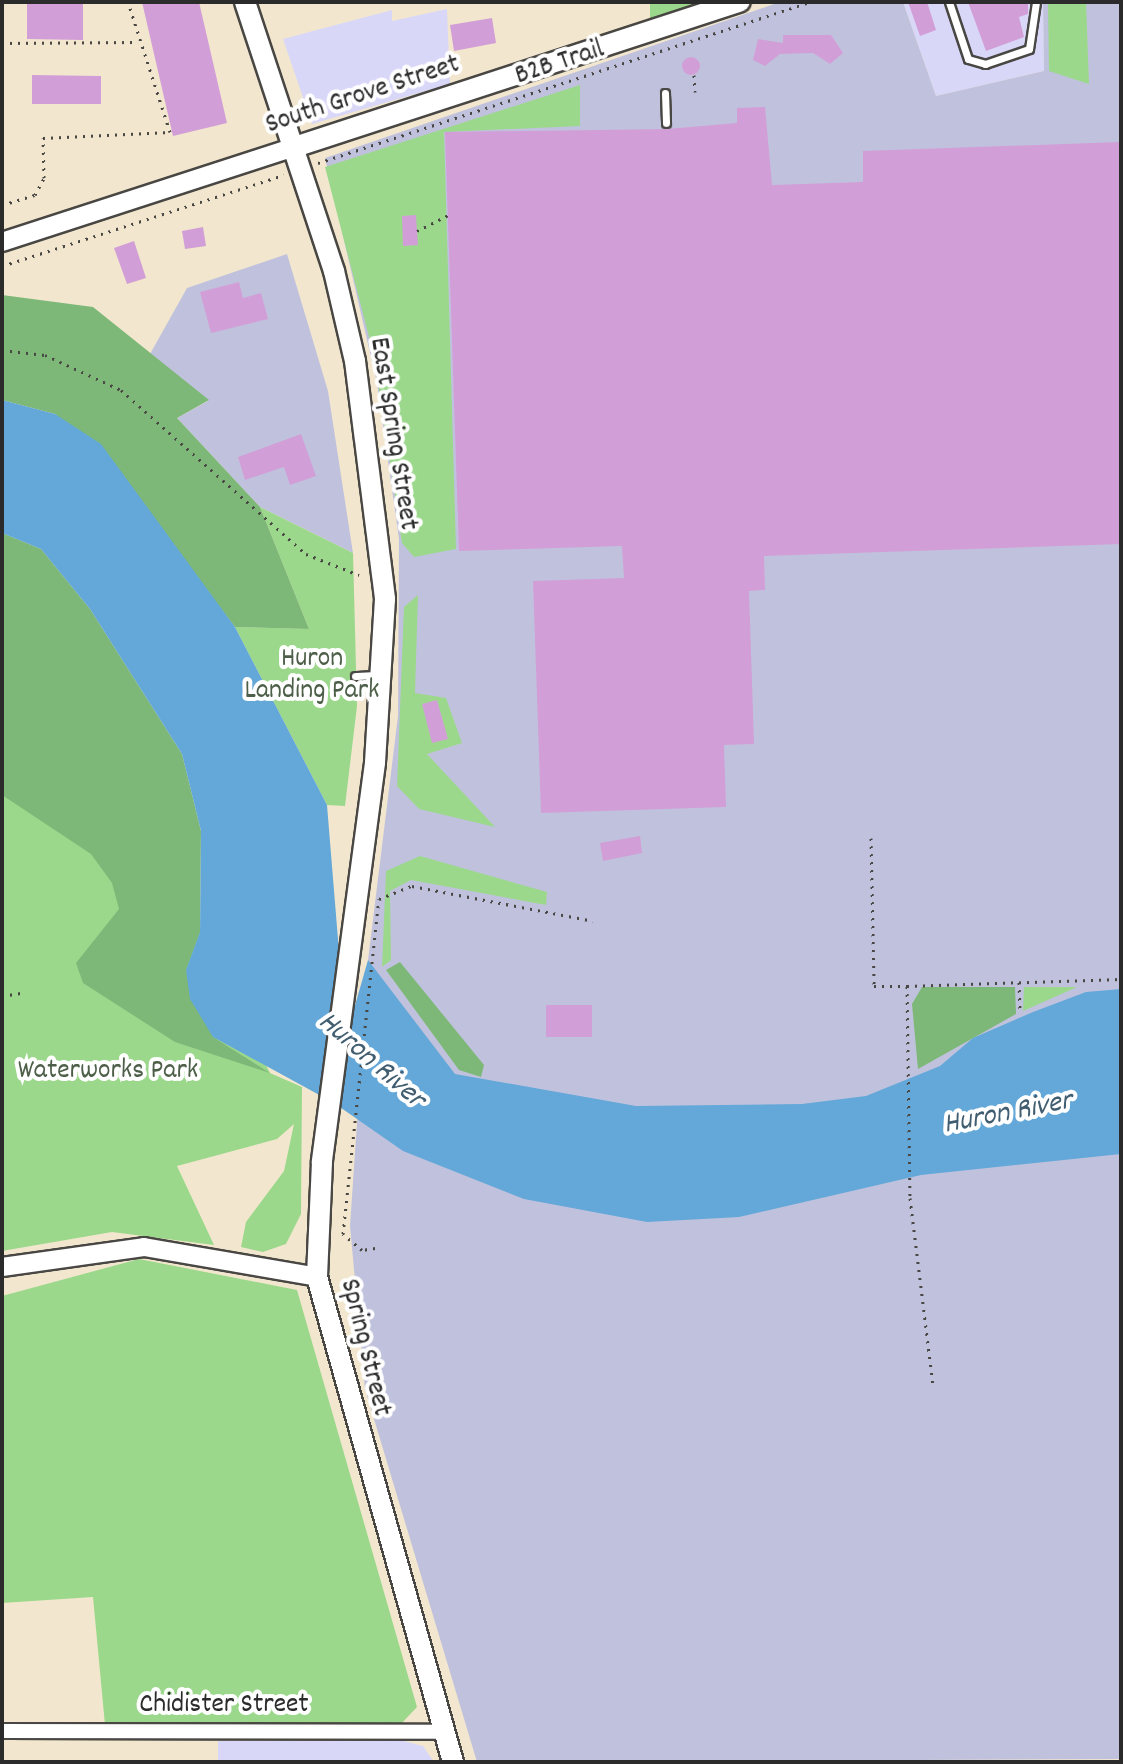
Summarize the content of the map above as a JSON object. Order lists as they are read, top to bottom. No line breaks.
{"streets":{"main road":["South Grove Street","East Spring Street","Spring Street"],"street":["Chidister Street"],"path":["B2B Trail"]},"crossings":[["B2B Trail","East Spring Street"],["South Grove Street","East Spring Street"],["East Spring Street","Spring Street"],["Spring Street","Chidister Street"]],"water":["Huron River"],"parks":["Huron Landing Park","Waterworks Park"]}
